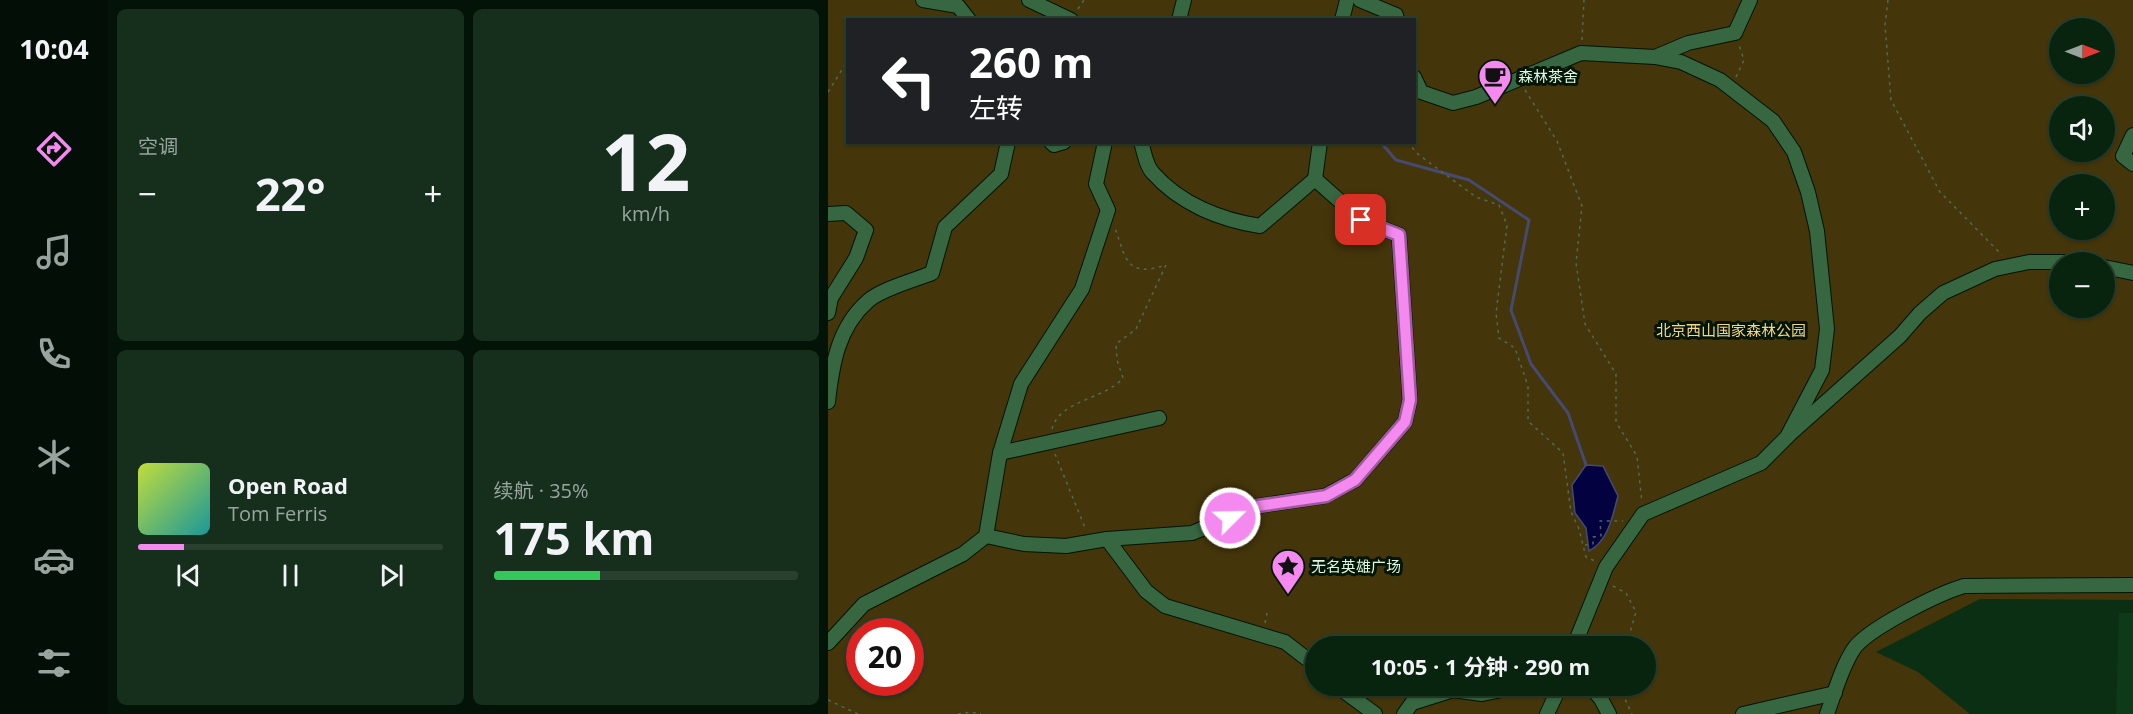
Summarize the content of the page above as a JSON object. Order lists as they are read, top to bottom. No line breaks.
{"parks":["北京西山国家森林公园"],"places":{"cafe":["森林茶舍"],"place":["无名英雄广场"]},"north":"right","page":{"tabs":"10:04","tile":["空调",["12","km/h"],["续航 · 35%","175 km"]],"map_buttons":["+","−"],"turn":["260 m","左转"],"heat":["−","22°","+"],"song":["Open Road","Tom Ferris"],"limit":"20","trip":"10:05 · 1 分钟 · 290 m"}}
